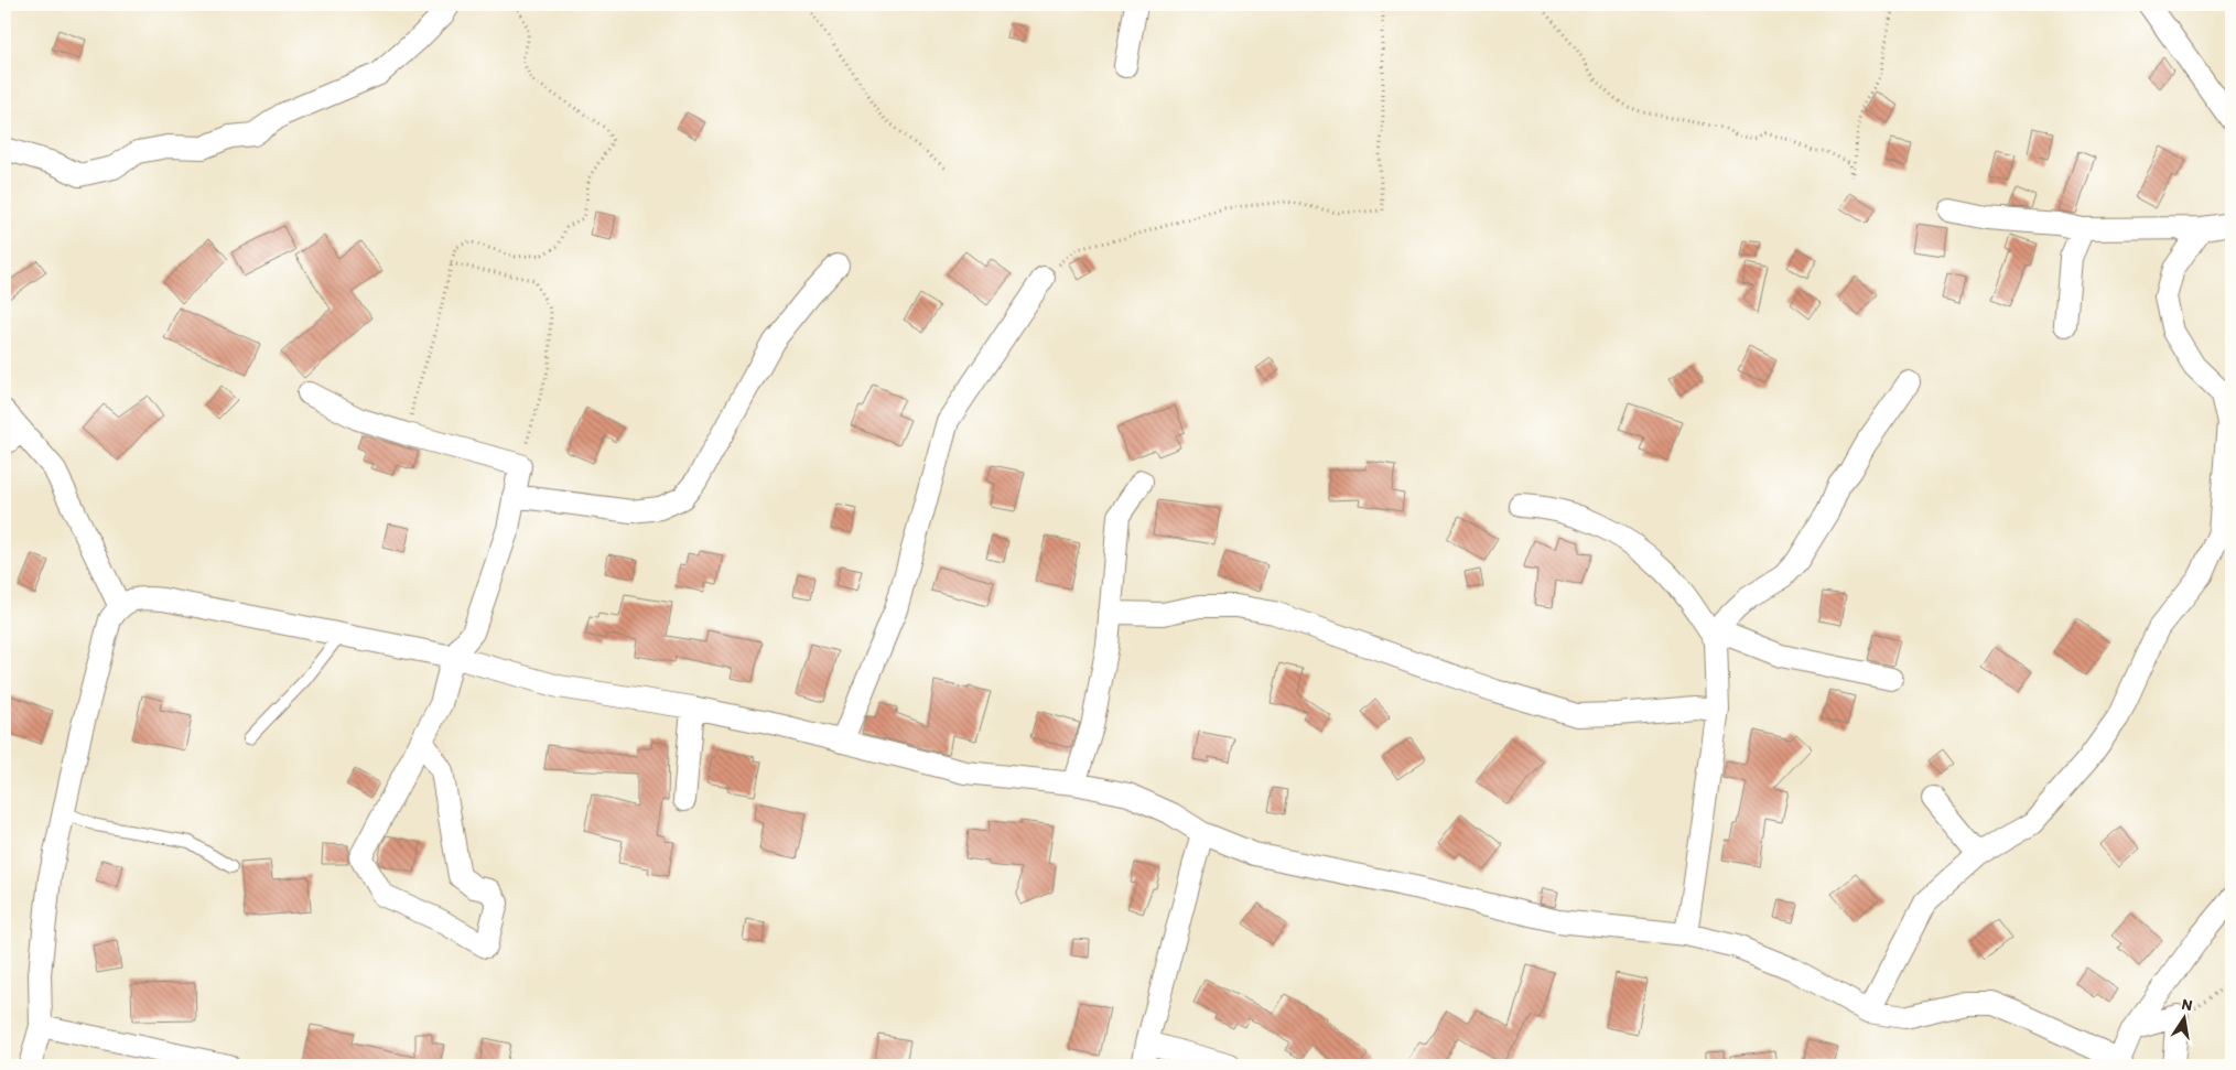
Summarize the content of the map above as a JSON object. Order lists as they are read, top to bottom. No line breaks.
{"north":"top"}
